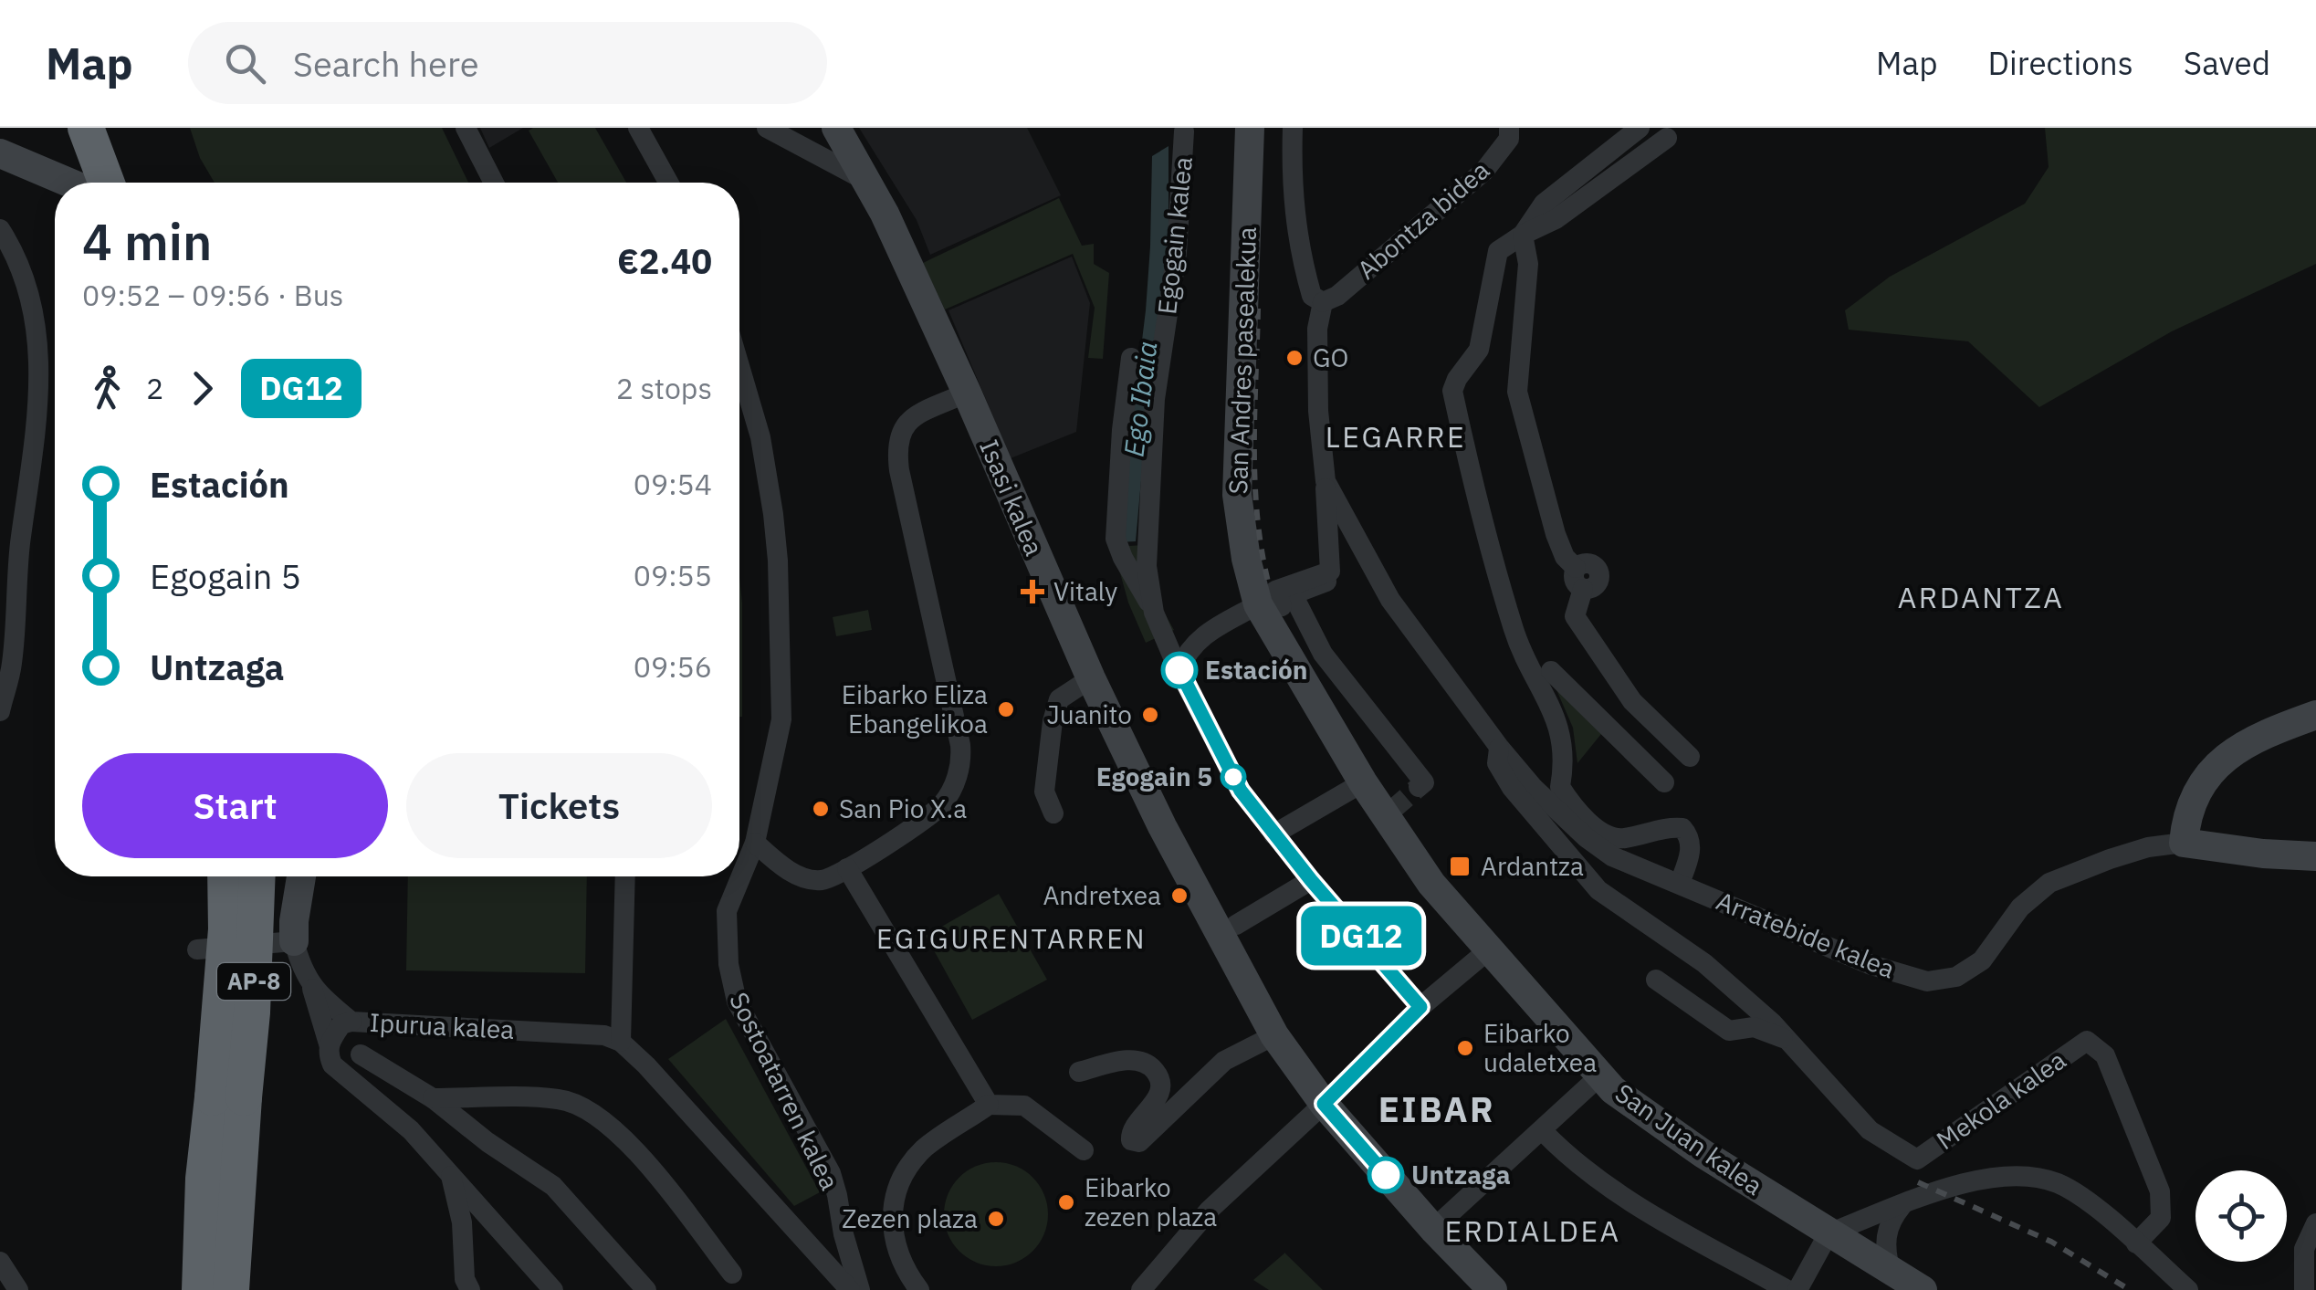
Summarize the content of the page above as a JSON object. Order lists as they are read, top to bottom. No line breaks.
{"streets":{"highway":["AP-8"],"street":["Abontza bidea","Egogain kalea","San Andres pasealekua","Isasi kalea","Arratebide kalea","Ipurua kalea","Sostoatarren kalea","Mekola kalea","San Juan kalea"]},"crossings":[["San Andres pasealekua","San Juan kalea"],["Arratebide kalea","Mekola kalea"],["Ipurua kalea","Sostoatarren kalea"]],"districts":["LEGARRE","ARDANTZA","EGIGURENTARREN","EIBAR","ERDIALDEA"],"water":["Ego Ibaia"],"places":{"other":["GO","Estación","Eibarko Eliza Ebangelikoa","Juanito","Egogain 5","San Pio X.a","Andretxea","Eibarko udaletxea","Untzaga","Eibarko zezen plaza","Zezen plaza"],"health":["Vitaly"],"transit":["Ardantza"]},"lines":["bus line DG12"],"page":{"header":"Map","search":"Search here","nav":["Map","Directions","Saved"],"on_map":"DG12","heading":["4 min","09:52 – 09:56 · Bus","€2.40"],"legs":["2","DG12","2 stops"],"list":[{"name":"Estación","value":"09:54"},{"name":"Egogain 5","value":"09:55"},{"name":"Untzaga","value":"09:56"}],"buttons":["Start","Tickets"]}}
